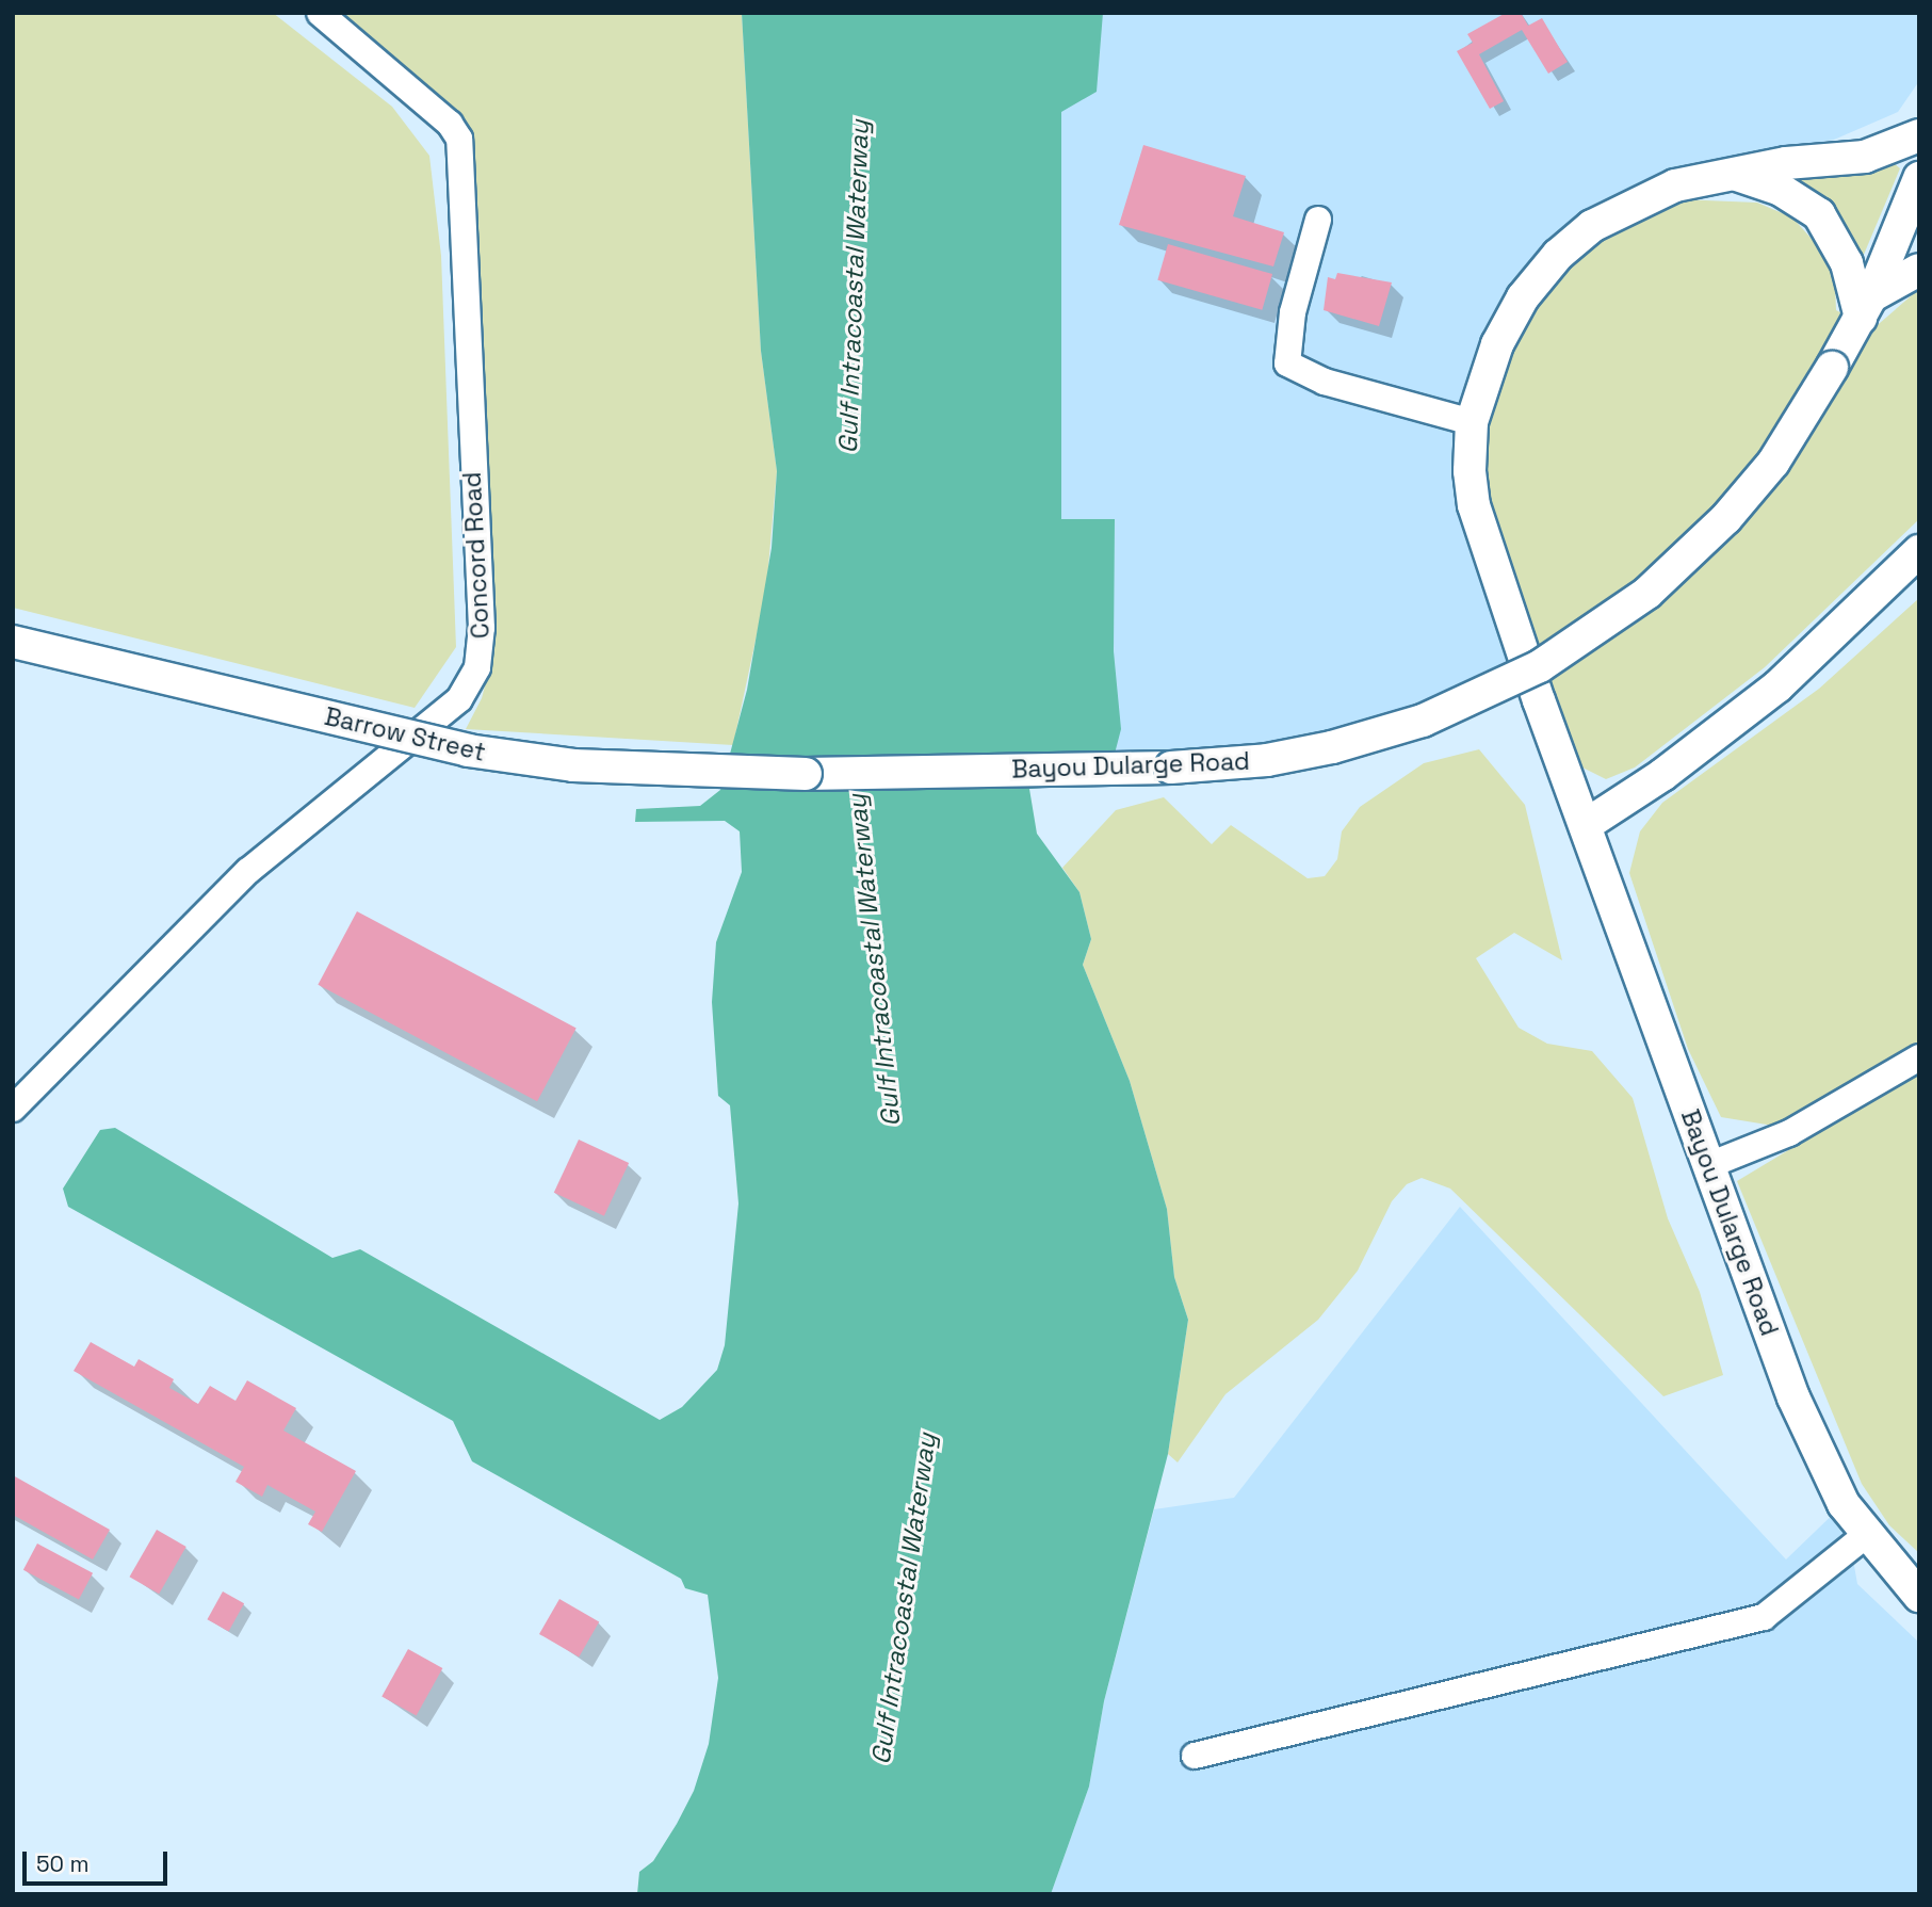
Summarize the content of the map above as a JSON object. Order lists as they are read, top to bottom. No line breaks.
{"streets":{"main road":["Barrow Street","Bayou Dularge Road"],"street":["Concord Road"]},"crossings":[["Barrow Street","Bayou Dularge Road"]],"water":["Gulf Intracoastal Waterway"],"scale_bar":"50 m"}
